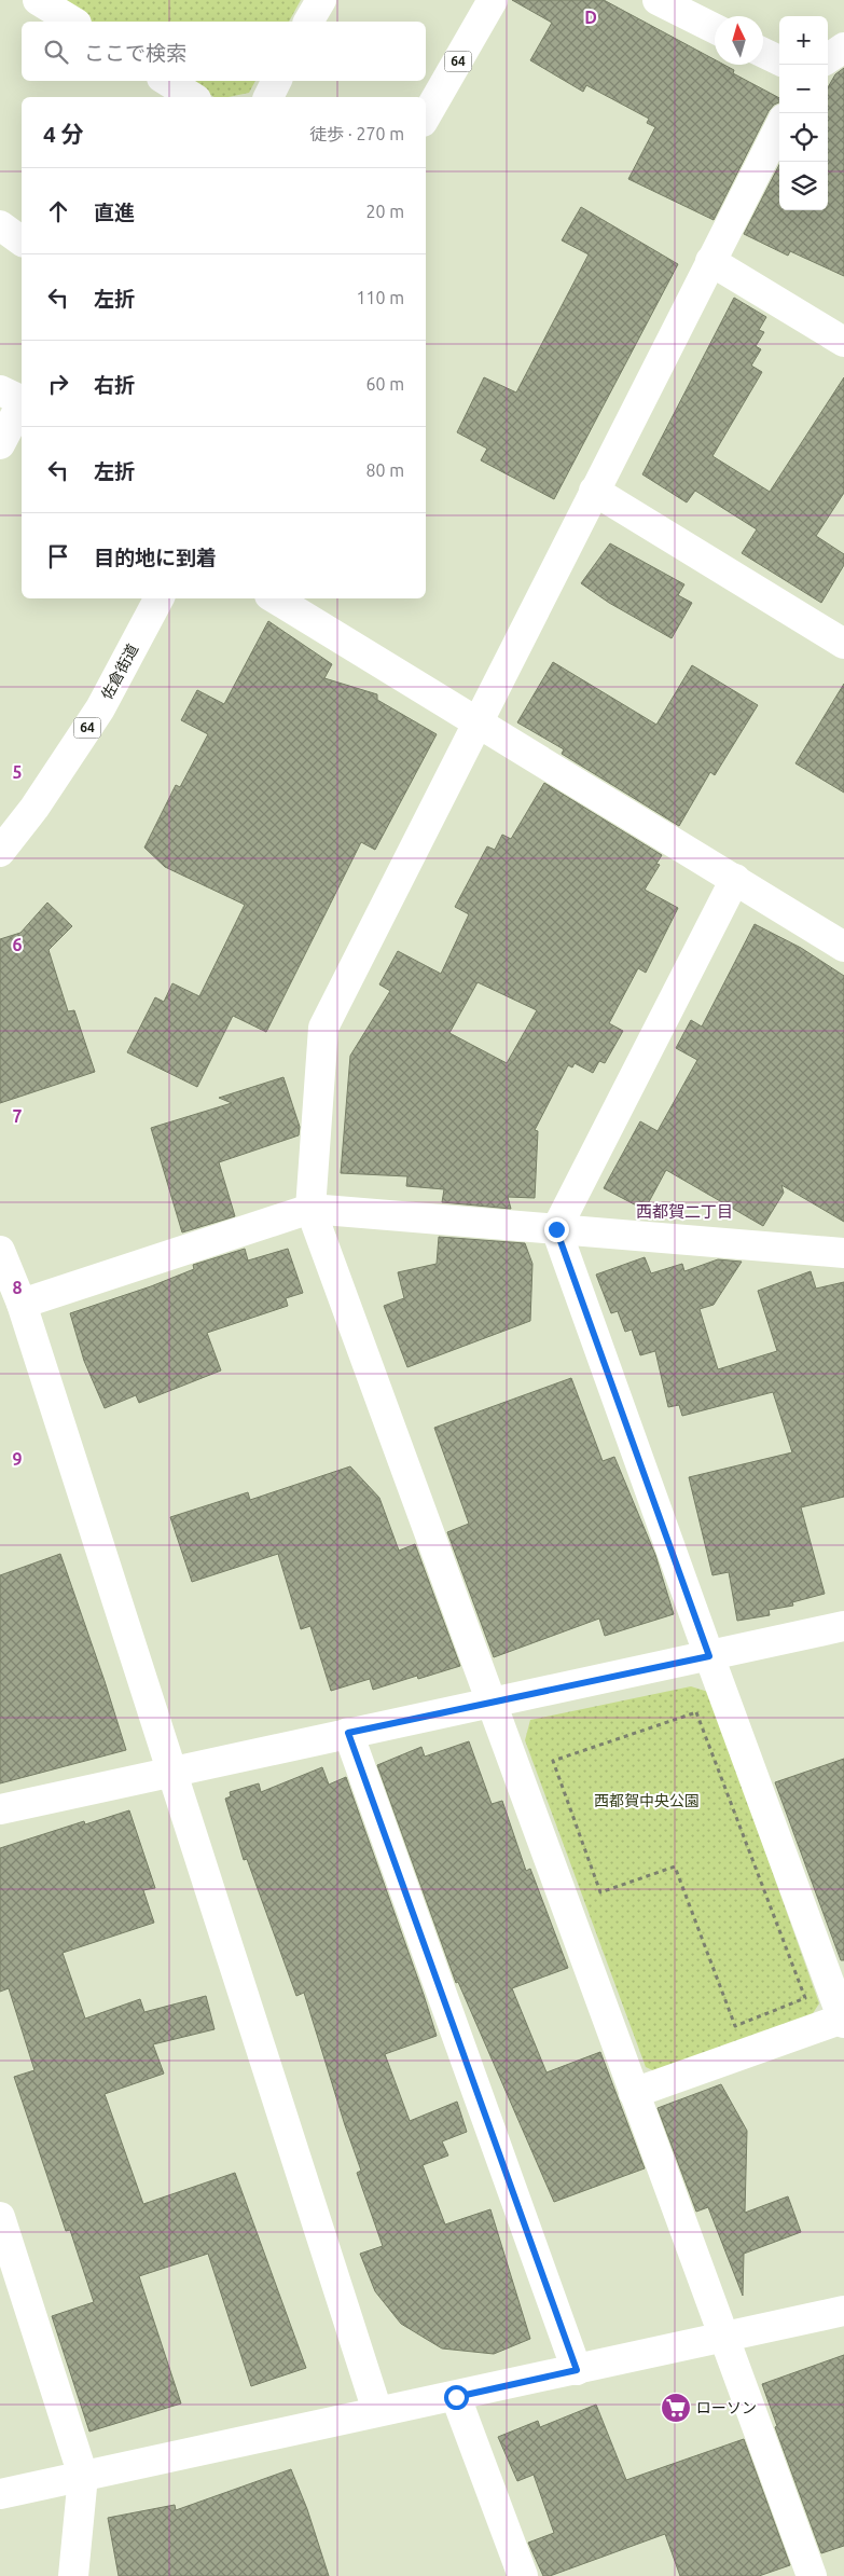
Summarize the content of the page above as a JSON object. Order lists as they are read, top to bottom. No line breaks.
{"streets":{"street":["64","佐倉街道"]},"districts":["西都賀二丁目"],"parks":["西都賀中央公園"],"places":{"supermarket":["ローソン"]},"north":"top","page":{"map_buttons":["+","−"],"search":"ここで検索","heading":["4 分","徒歩 · 270 m"],"list":[["直進","20 m"],["左折","110 m"],["右折","60 m"],["左折","80 m"],"目的地に到着"]},"grid":{"columns":["D"],"rows":["5","6","7","8","9"]}}
